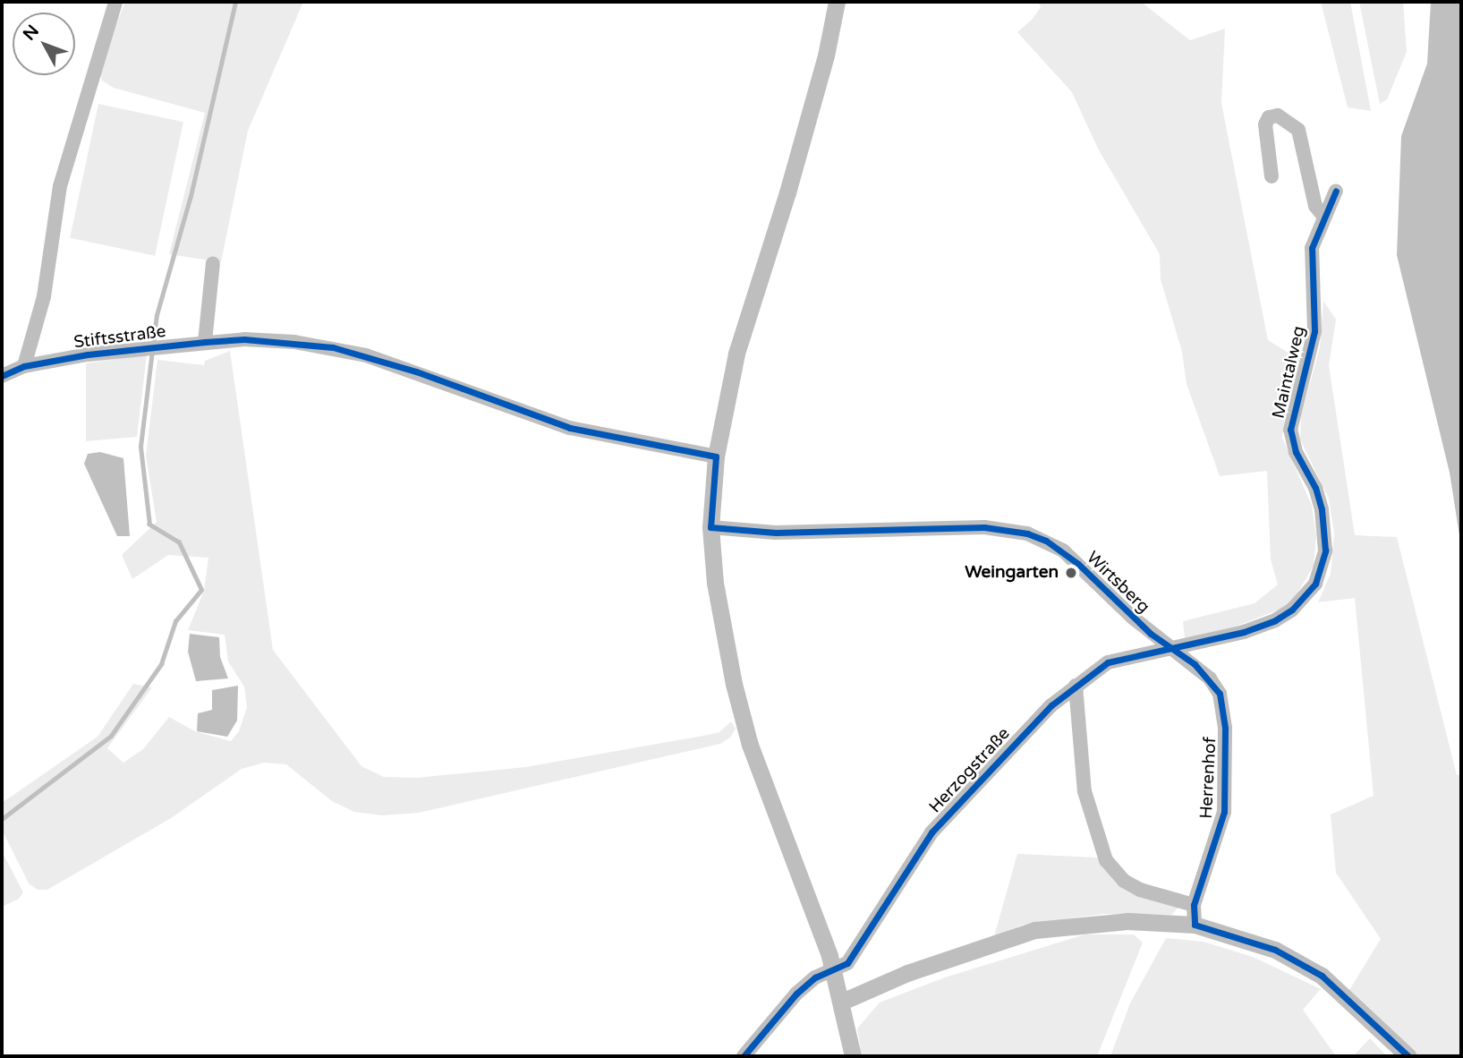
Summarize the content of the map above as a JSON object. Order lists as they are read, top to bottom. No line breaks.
{"streets":{"street":["Stiftsstraße","Maintalweg","Wirtsberg","Herzogstraße","Herrenhof"]},"crossings":[["Maintalweg","Wirtsberg"],["Maintalweg","Herzogstraße"],["Maintalweg","Herrenhof"],["Wirtsberg","Herzogstraße"],["Wirtsberg","Herrenhof"],["Herzogstraße","Herrenhof"]],"places":["Weingarten"],"north":"top left"}
